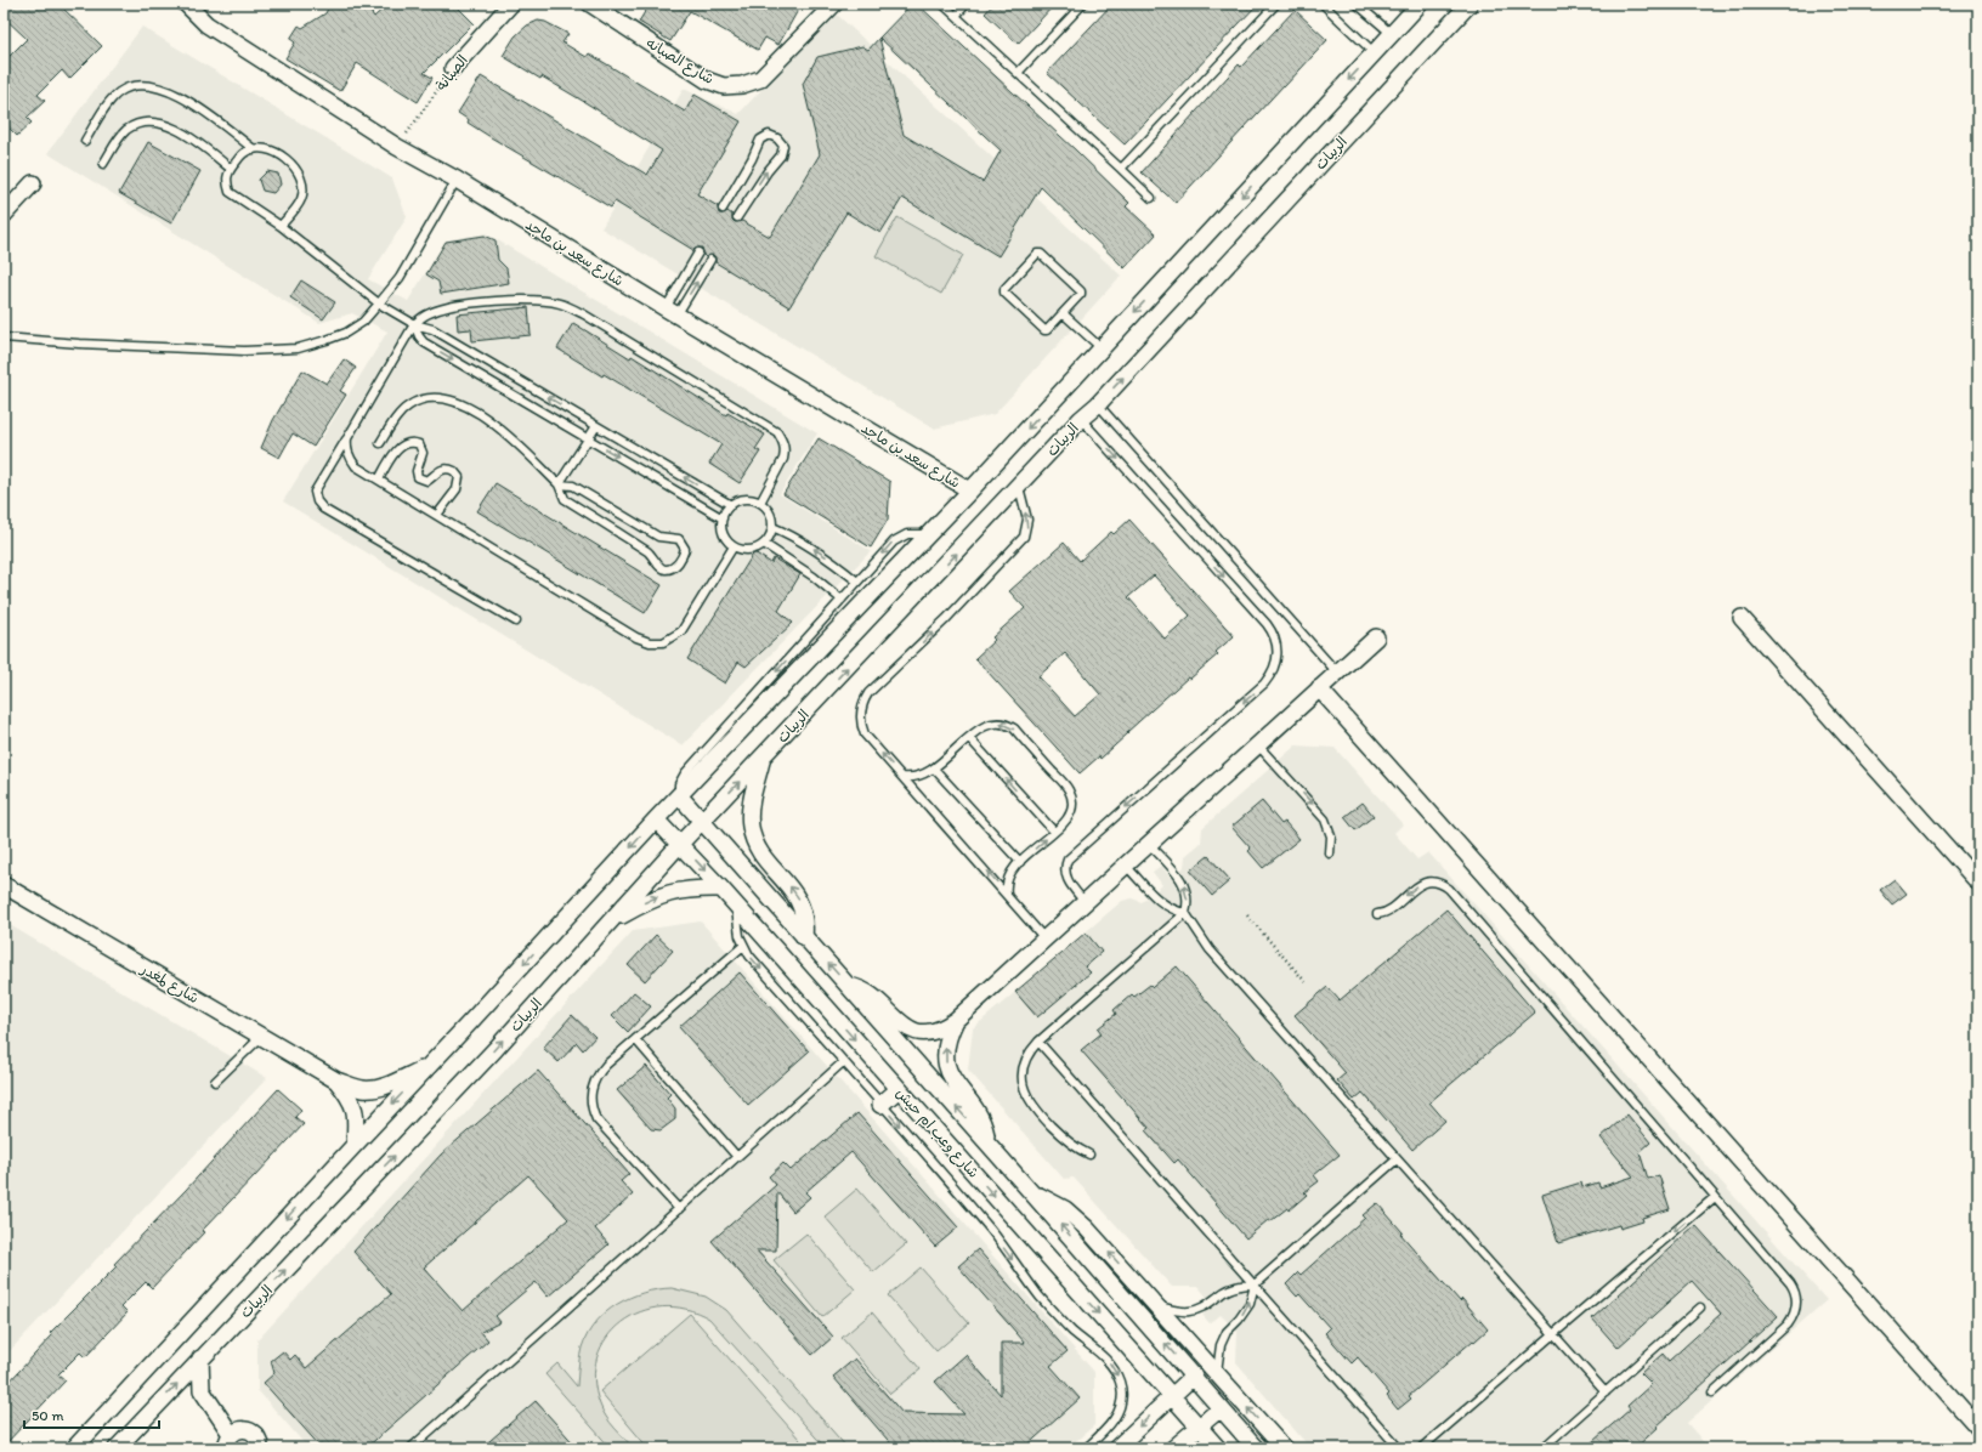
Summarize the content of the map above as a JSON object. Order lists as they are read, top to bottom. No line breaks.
{"streets":{"street":["شارع الصبانه","الصبانة","الربيات","شارع سعد بن ماجد","شارع لمغدر","شارع وعب ام حيش"]},"crossings":[["الصبانة","شارع سعد بن ماجد"],["الربيات","شارع وعب ام حيش"]],"scale_bar":"50 m"}
